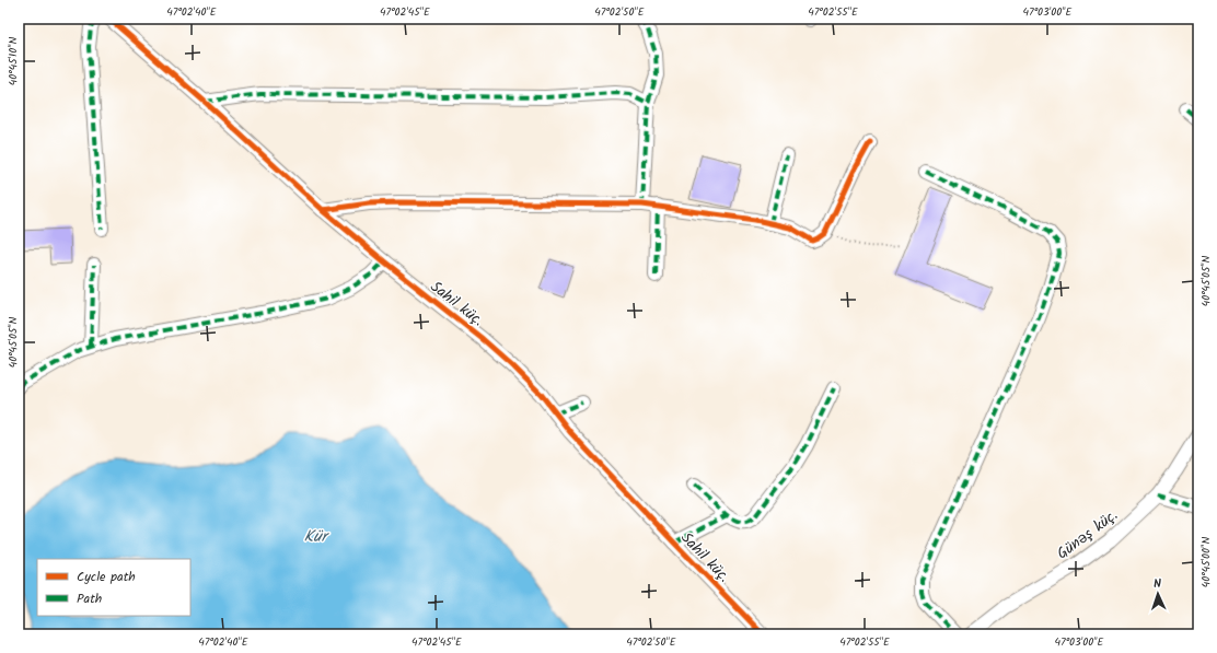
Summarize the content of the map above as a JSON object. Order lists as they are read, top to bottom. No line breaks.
{"streets":{"street":["Sahil küç.","Günəş küç."]},"water":["Kür"],"legend":["Cycle path","Path"],"north":"top","coordinates":["47°02'40\"E","47°02'45\"E","47°02'50\"E","47°02'55\"E","47°03'00\"E","40°45'10\"N","40°45'05\"N","40°45'00\"N"]}
